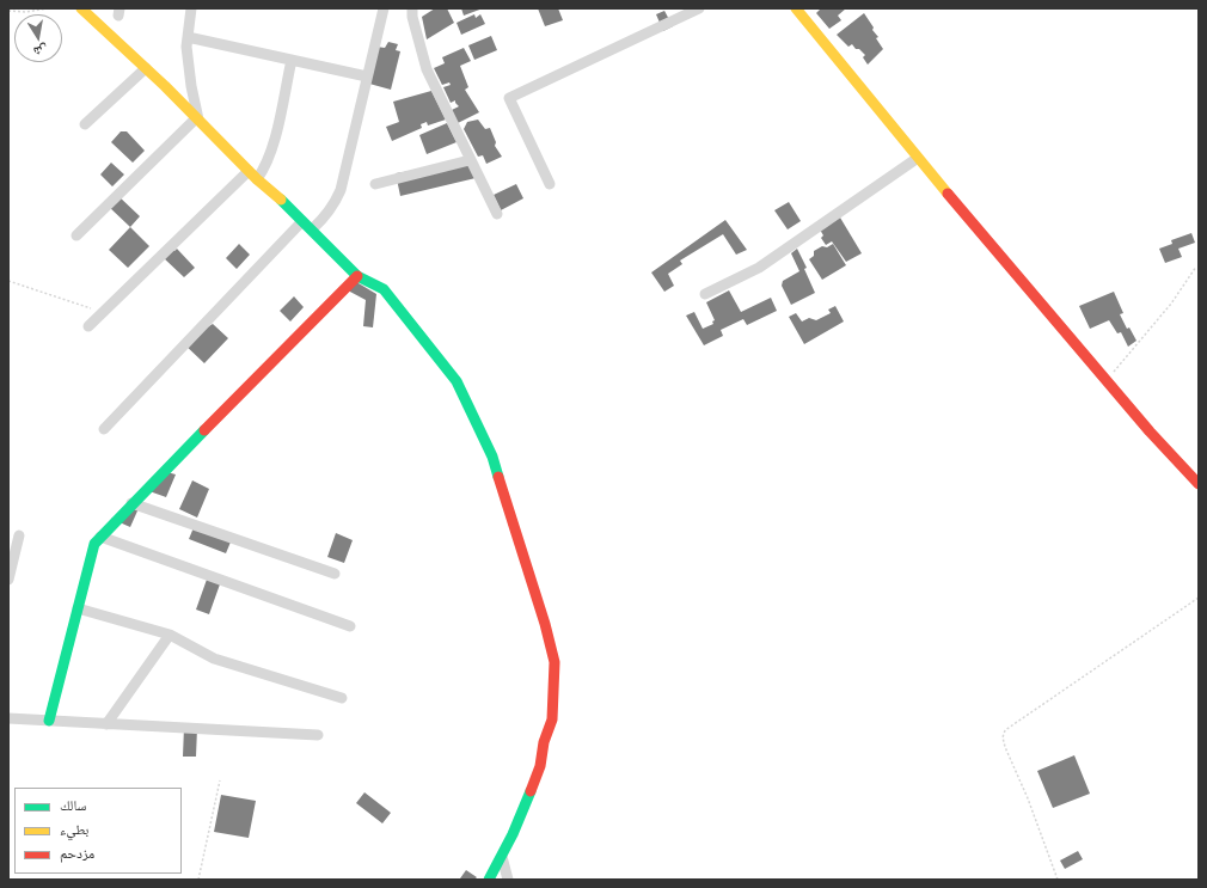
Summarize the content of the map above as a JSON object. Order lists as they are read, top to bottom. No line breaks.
{"legend":["سالك","بطيء","مزدحم"],"north":"bottom"}
